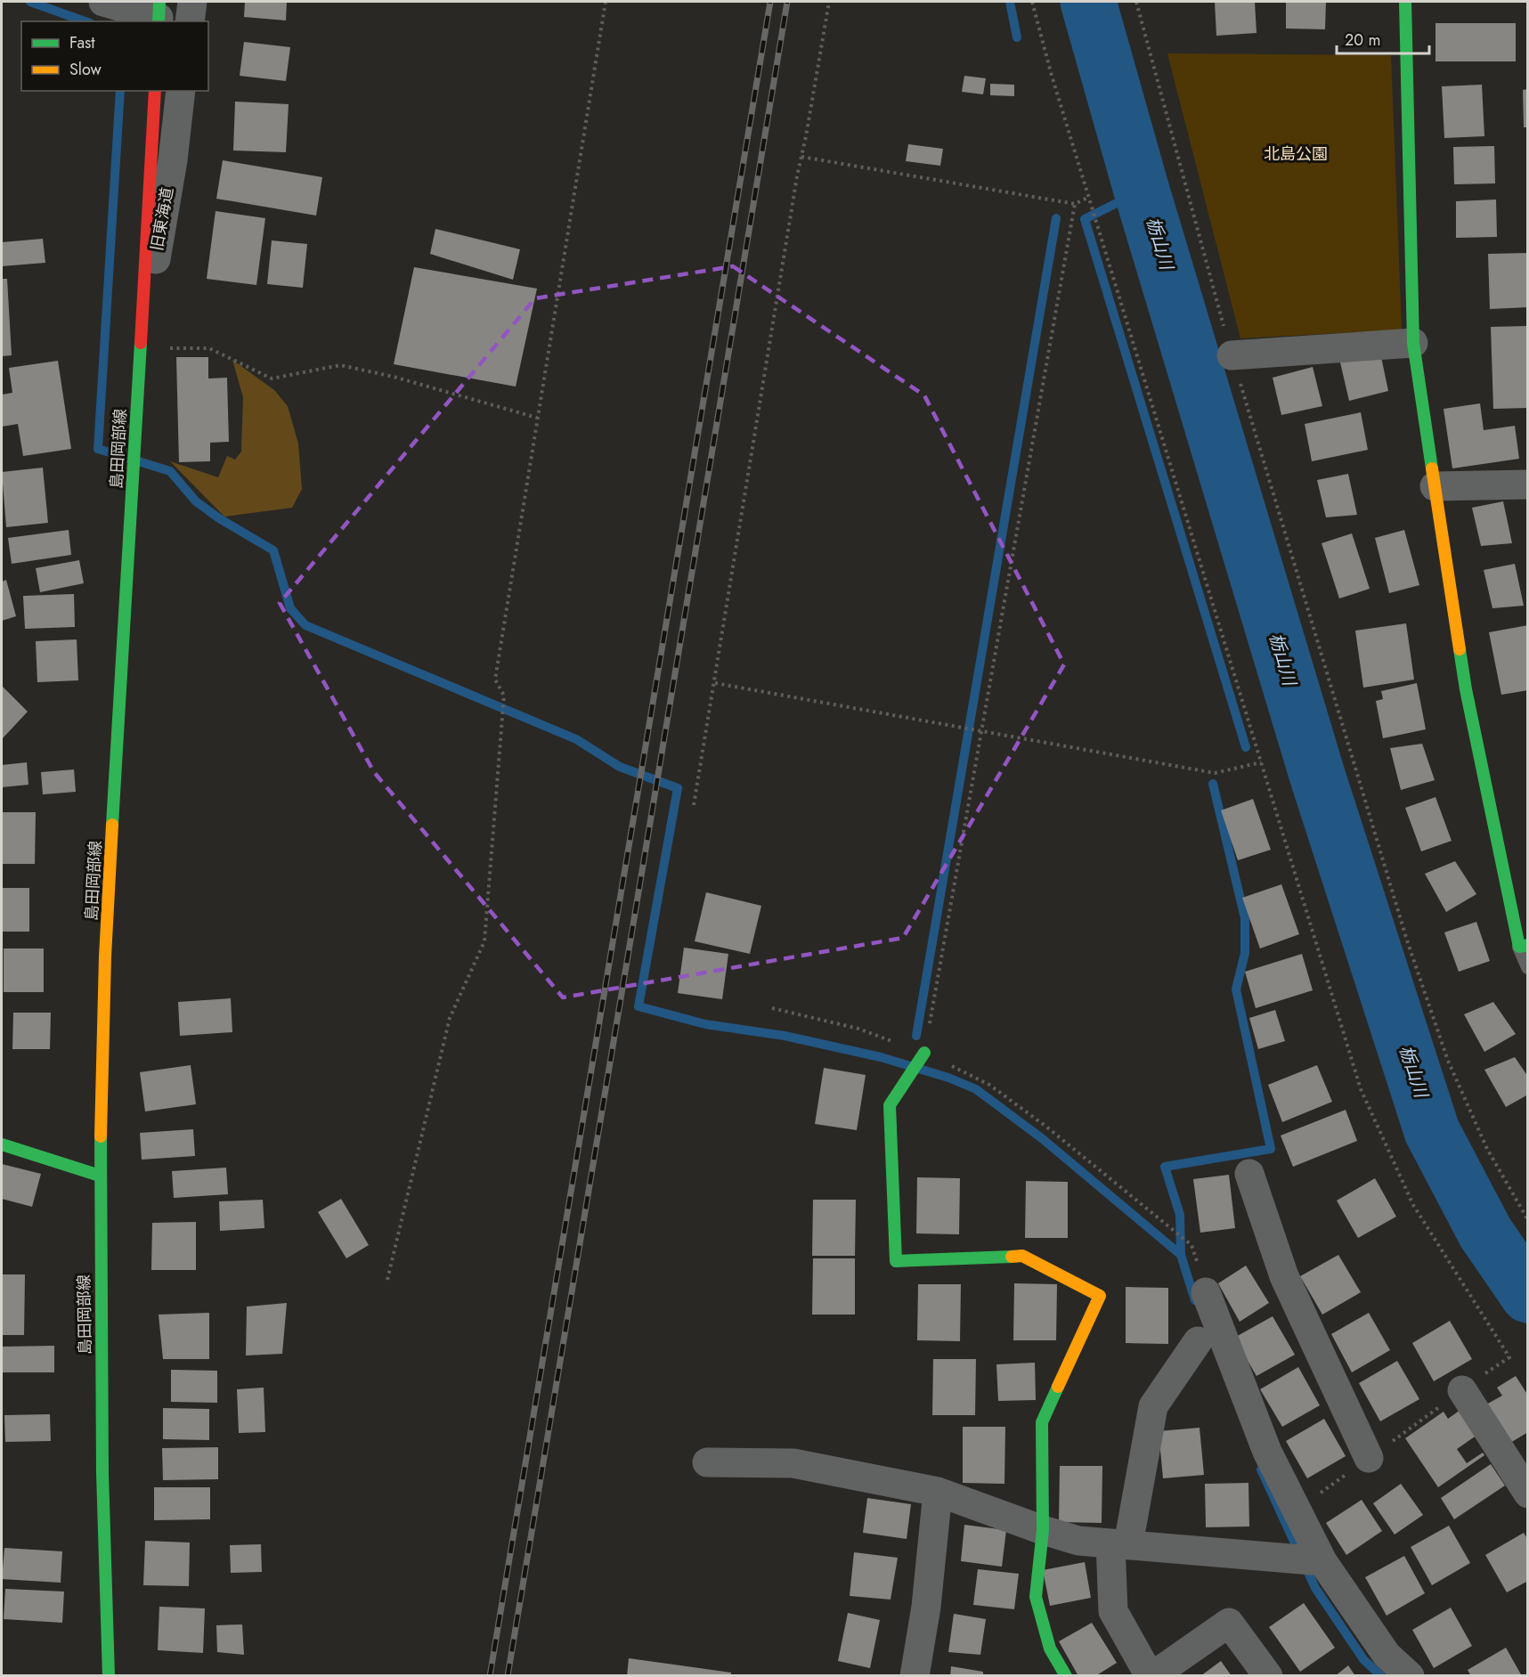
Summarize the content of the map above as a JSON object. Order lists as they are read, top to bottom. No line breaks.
{"streets":{"street":["旧東海道","島田岡部線"]},"crossings":[["旧東海道","島田岡部線"]],"water":["栃山川"],"parks":["北島公園"],"legend":["Fast","Slow"],"scale_bar":"20 m"}
